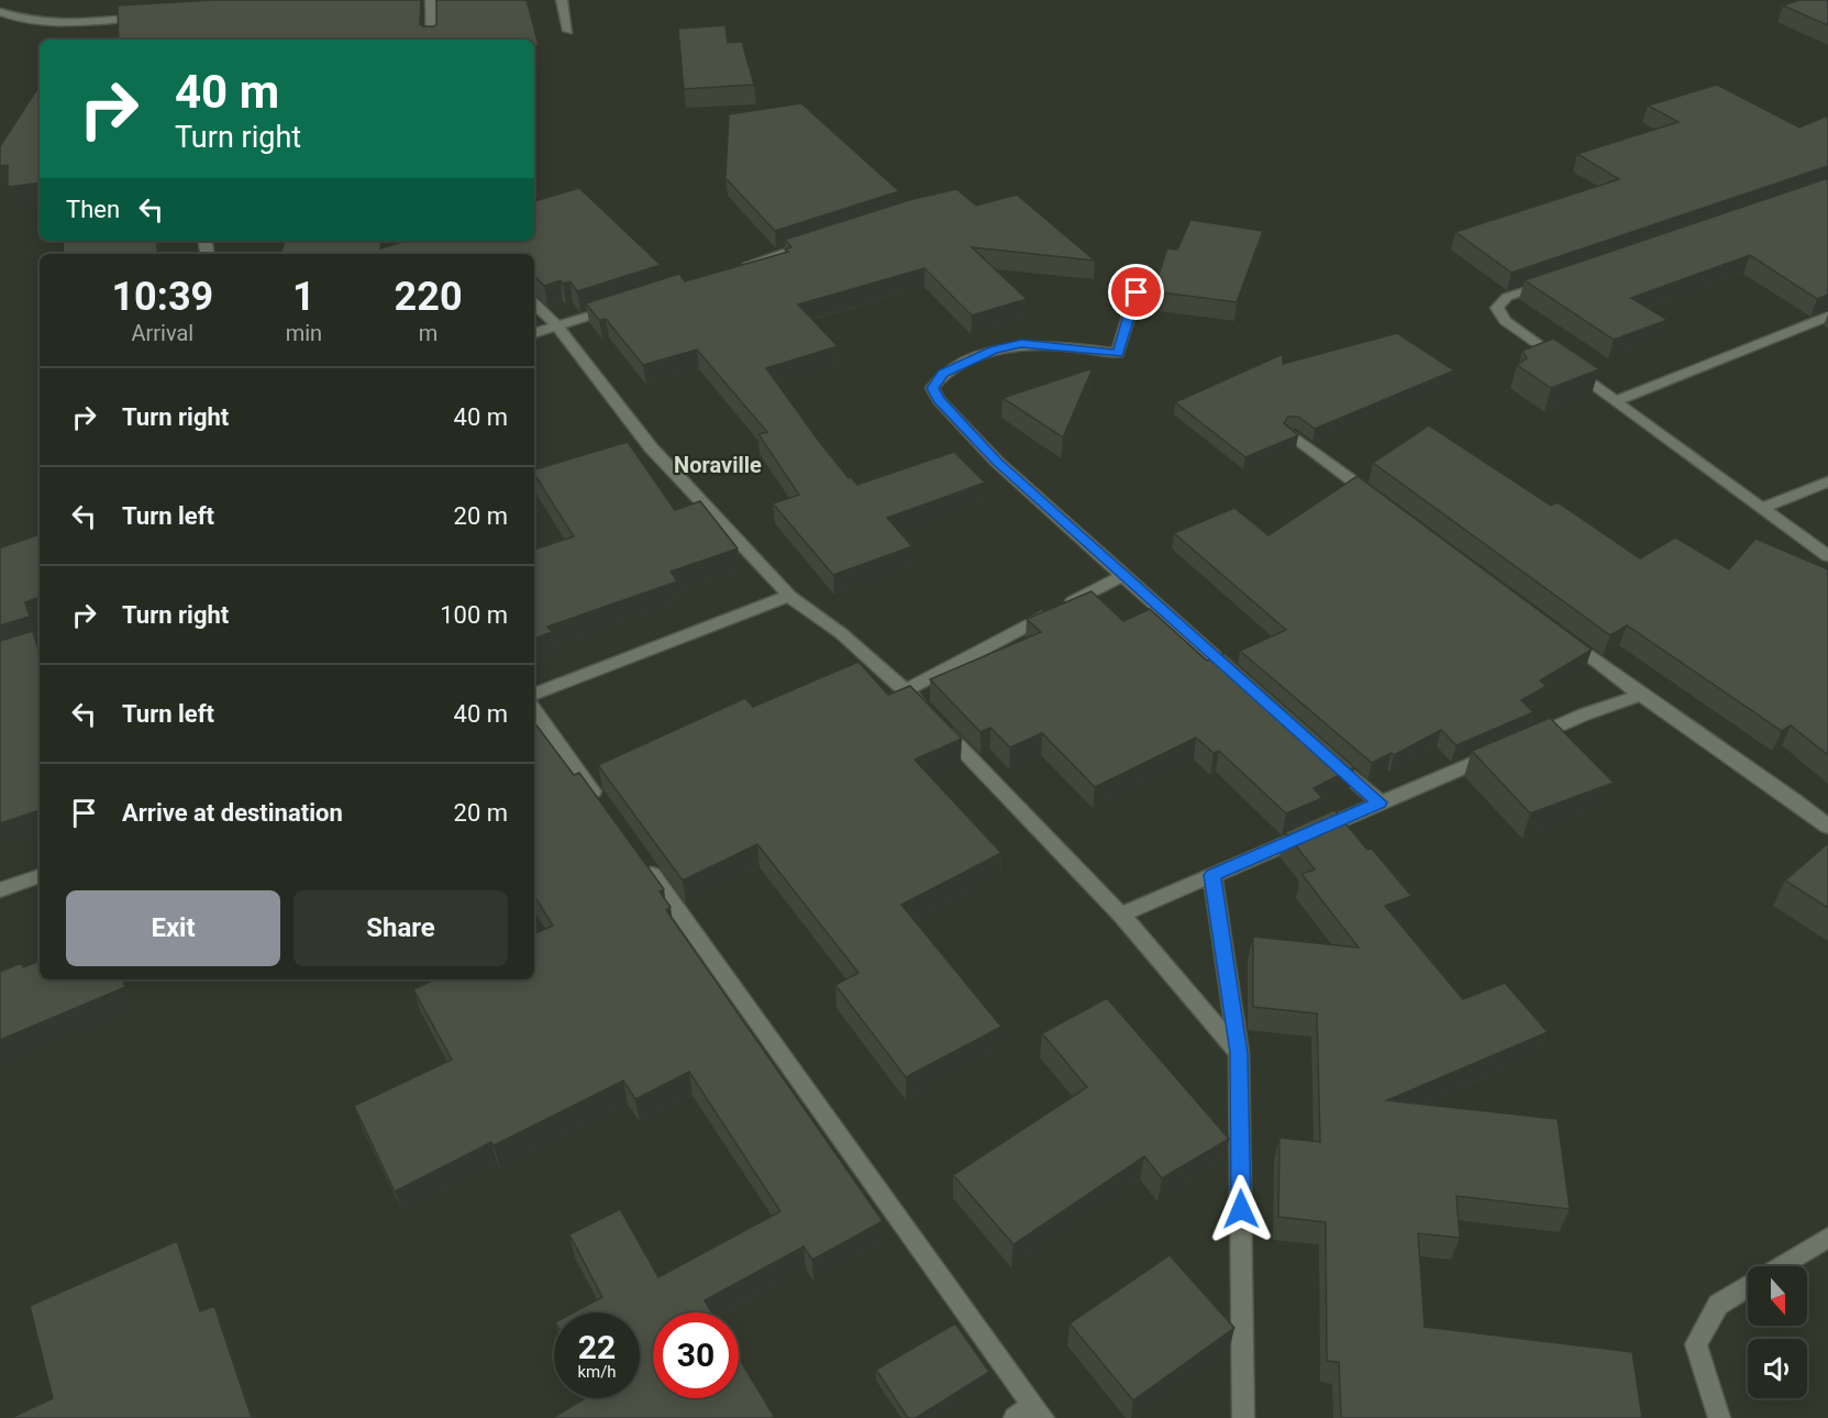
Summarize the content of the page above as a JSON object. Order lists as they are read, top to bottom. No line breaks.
{"districts":["Noraville"],"north":"bottom","page":{"turn":["40 m","Turn right"],"then":"Then","eta":["10:39","Arrival","1","min","220","m"],"list":[{"name":"Turn right","value":"40 m"},{"name":"Turn left","value":"20 m"},{"name":"Turn right","value":"100 m"},{"name":"Turn left","value":"40 m"},{"name":"Arrive at destination","value":"20 m"}],"buttons":["Exit","Share"],"speed":"22 km/h","limit":"30"}}
